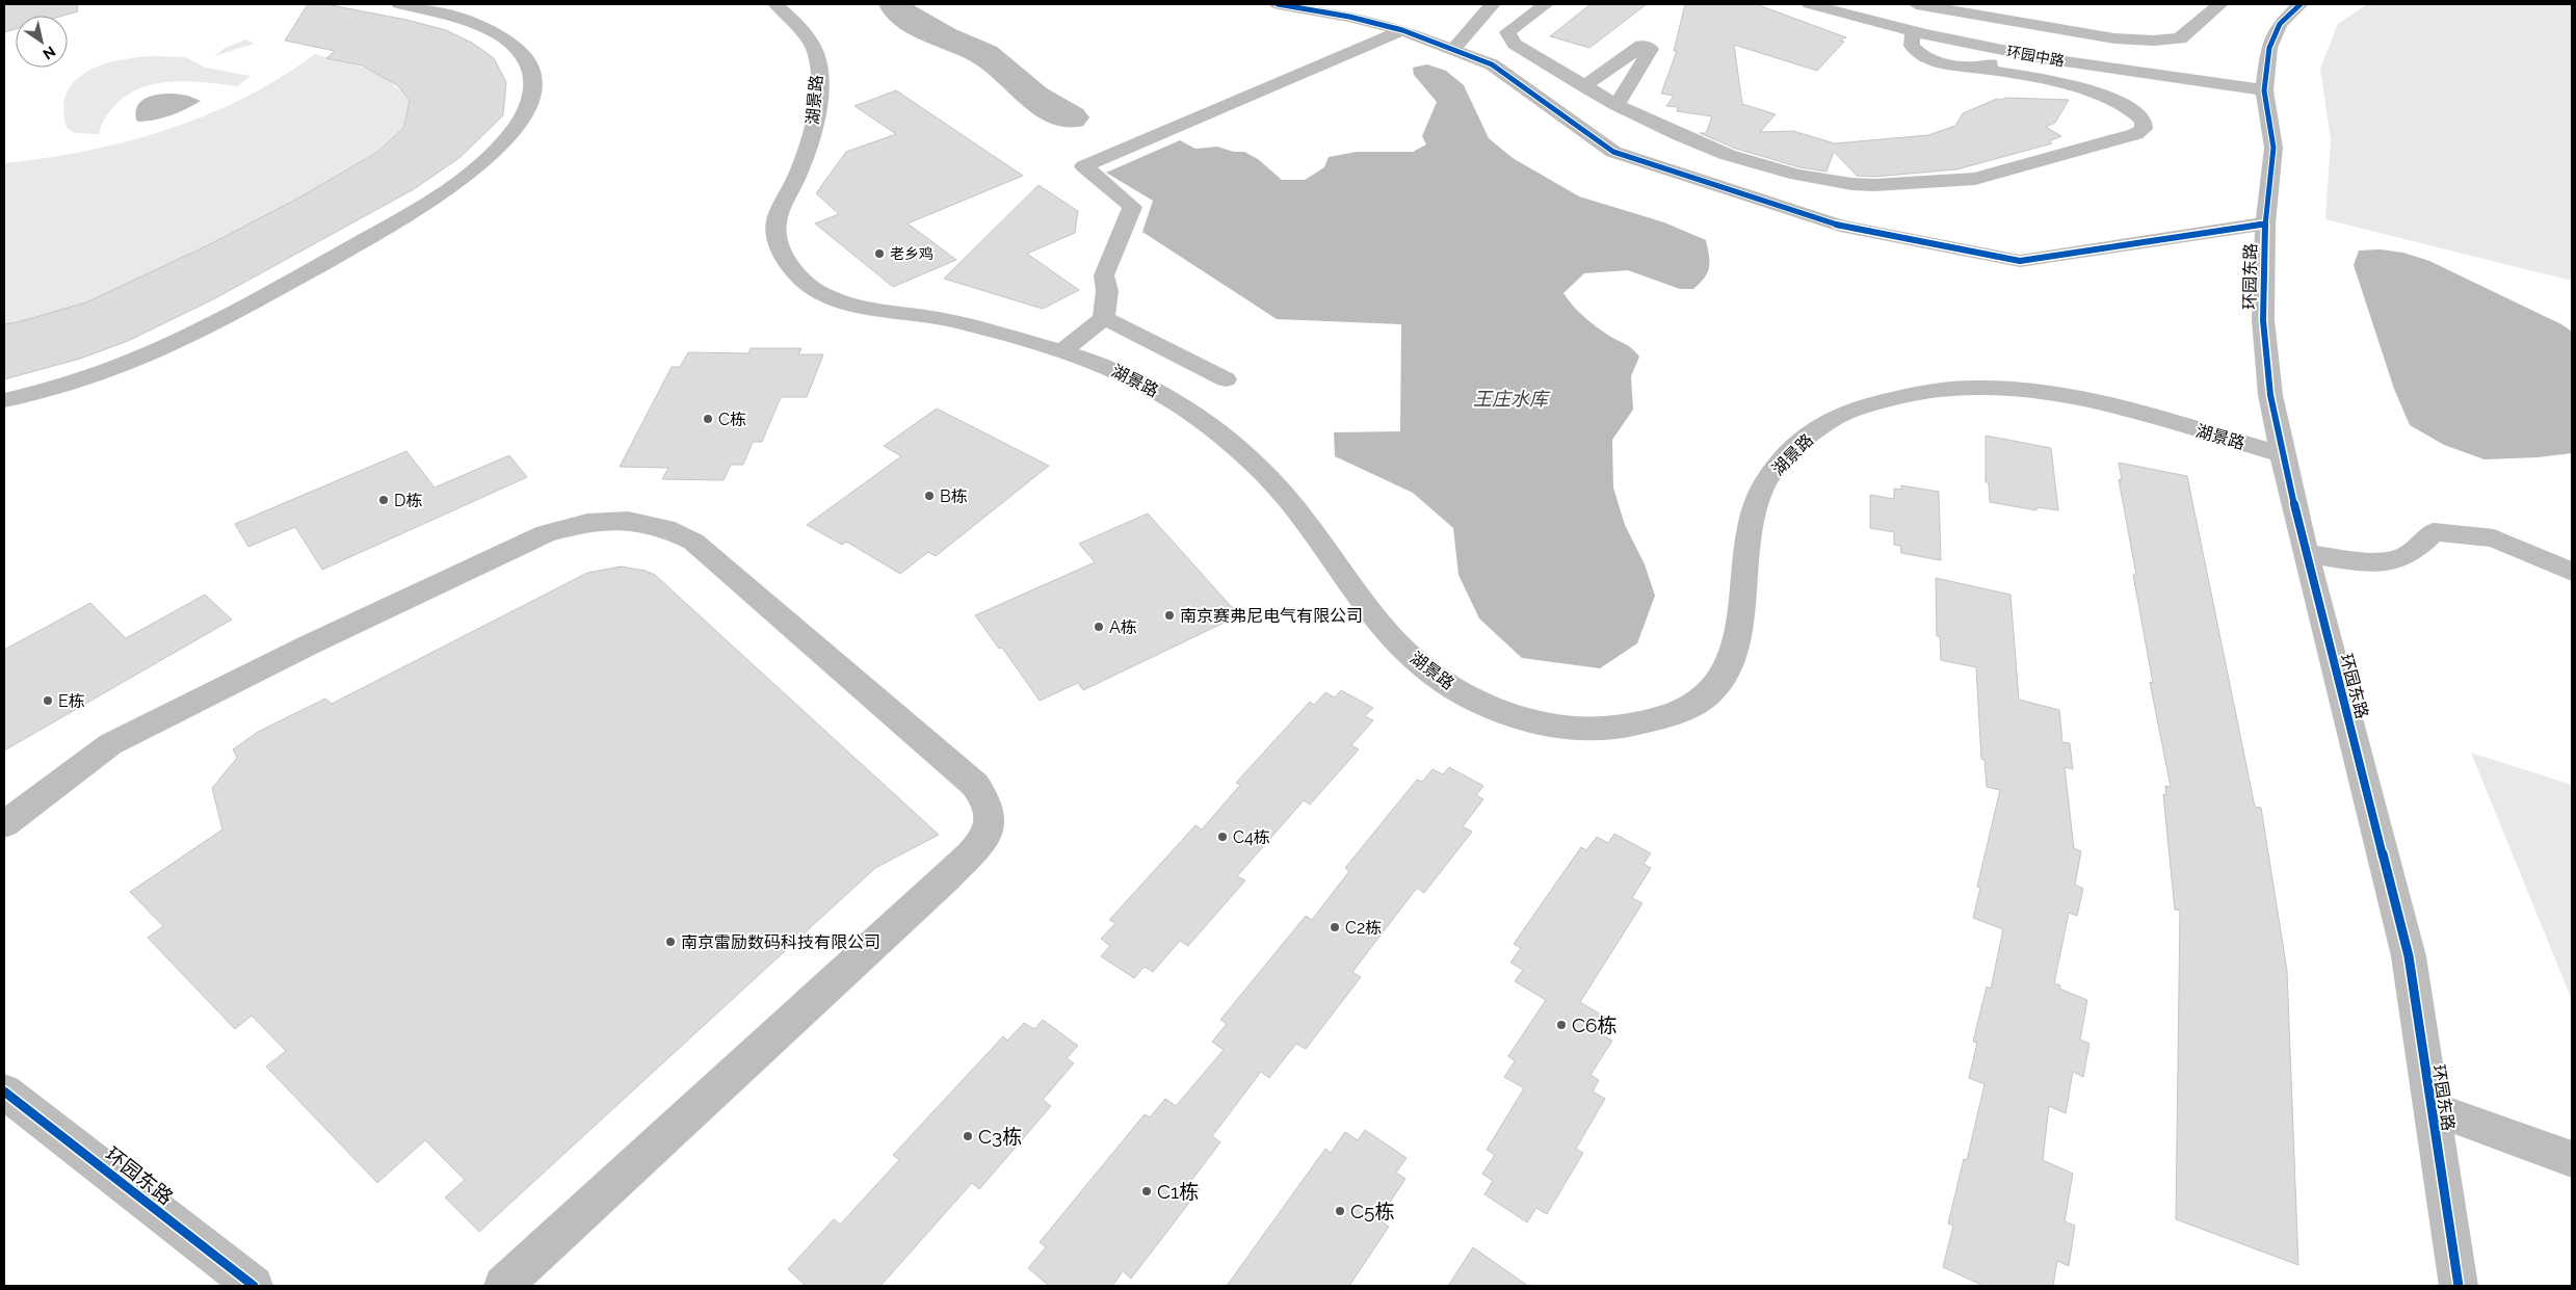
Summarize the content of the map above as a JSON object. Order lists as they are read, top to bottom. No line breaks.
{"streets":{"street":["环园中路","湖景路","环园东路"]},"crossings":[["环园中路","环园东路"],["湖景路","环园东路"]],"water":["王庄水库"],"places":["老乡鸡","C栋","B栋","D栋","南京赛弗尼电气有限公司","A栋","E栋","C4栋","C2栋","南京雷励数码科技有限公司","C6栋","C3栋","C1栋","C5栋"],"north":"bottom right"}
